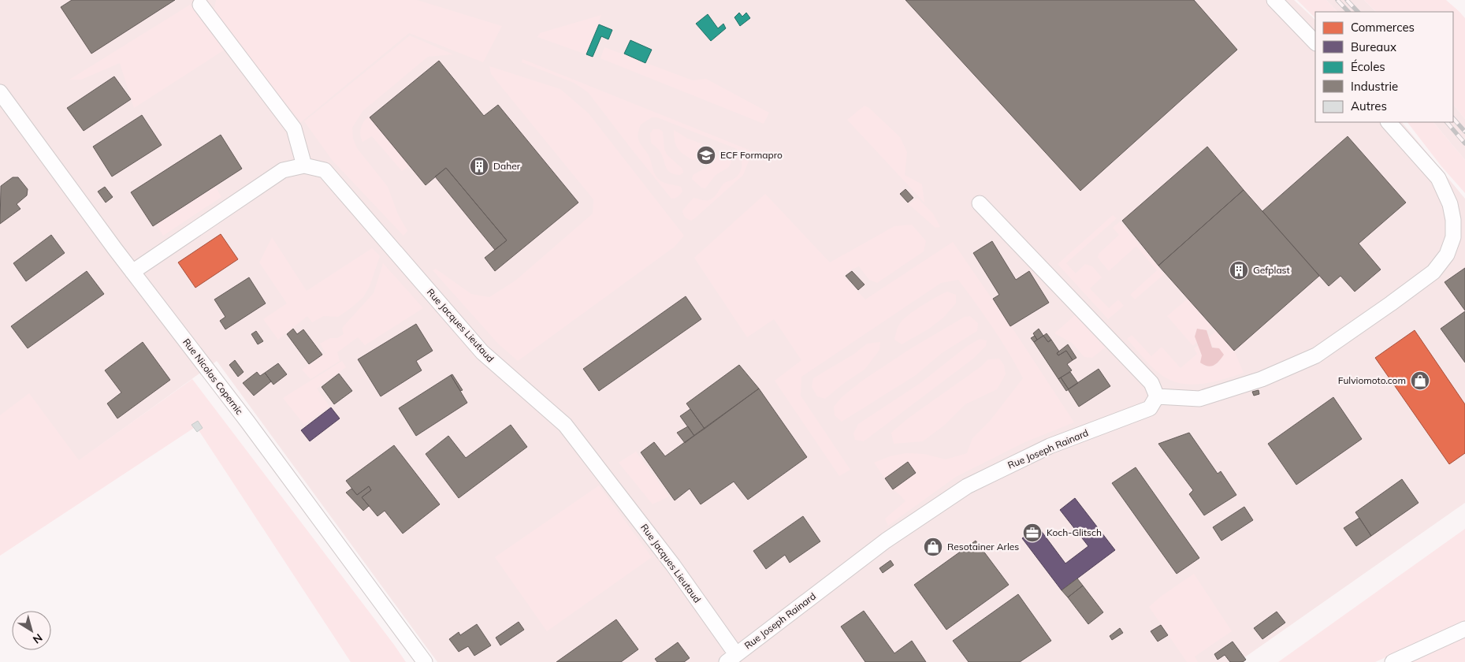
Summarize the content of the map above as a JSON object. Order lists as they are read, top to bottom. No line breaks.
{"streets":{"street":["Rue Jacques Lieutaud","Rue Nicolas Copernic","Rue Joseph Rainard"]},"crossings":[["Rue Jacques Lieutaud","Rue Nicolas Copernic"],["Rue Jacques Lieutaud","Rue Joseph Rainard"]],"places":{"school or university":["ECF Formapro"],"building":["Daher","Gefplast"],"shop":["Fulviomoto.com","Resotainer Arles"],"office":["Koch-Glitsch"]},"legend":["Commerces","Bureaux","Écoles","Industrie","Autres"],"north":"bottom right"}
